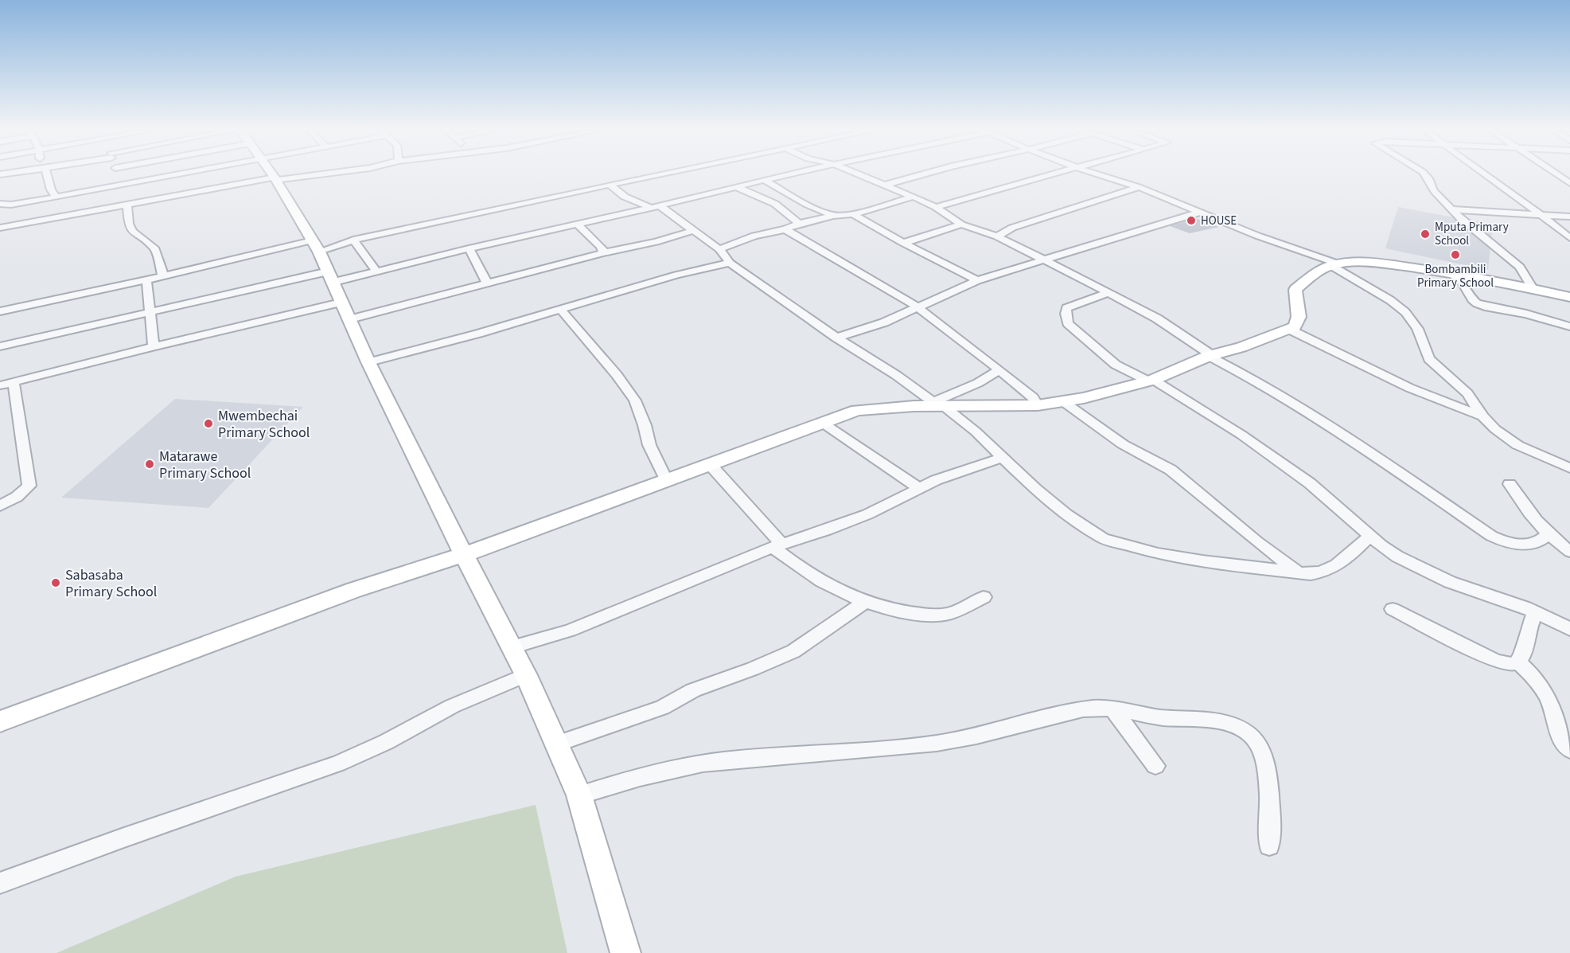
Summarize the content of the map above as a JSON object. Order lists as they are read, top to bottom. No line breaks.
{"places":["HOUSE","Mputa Primary School","Bombambili Primary School","Mwembechai Primary School","Matarawe Primary School","Sabasaba Primary School"]}
